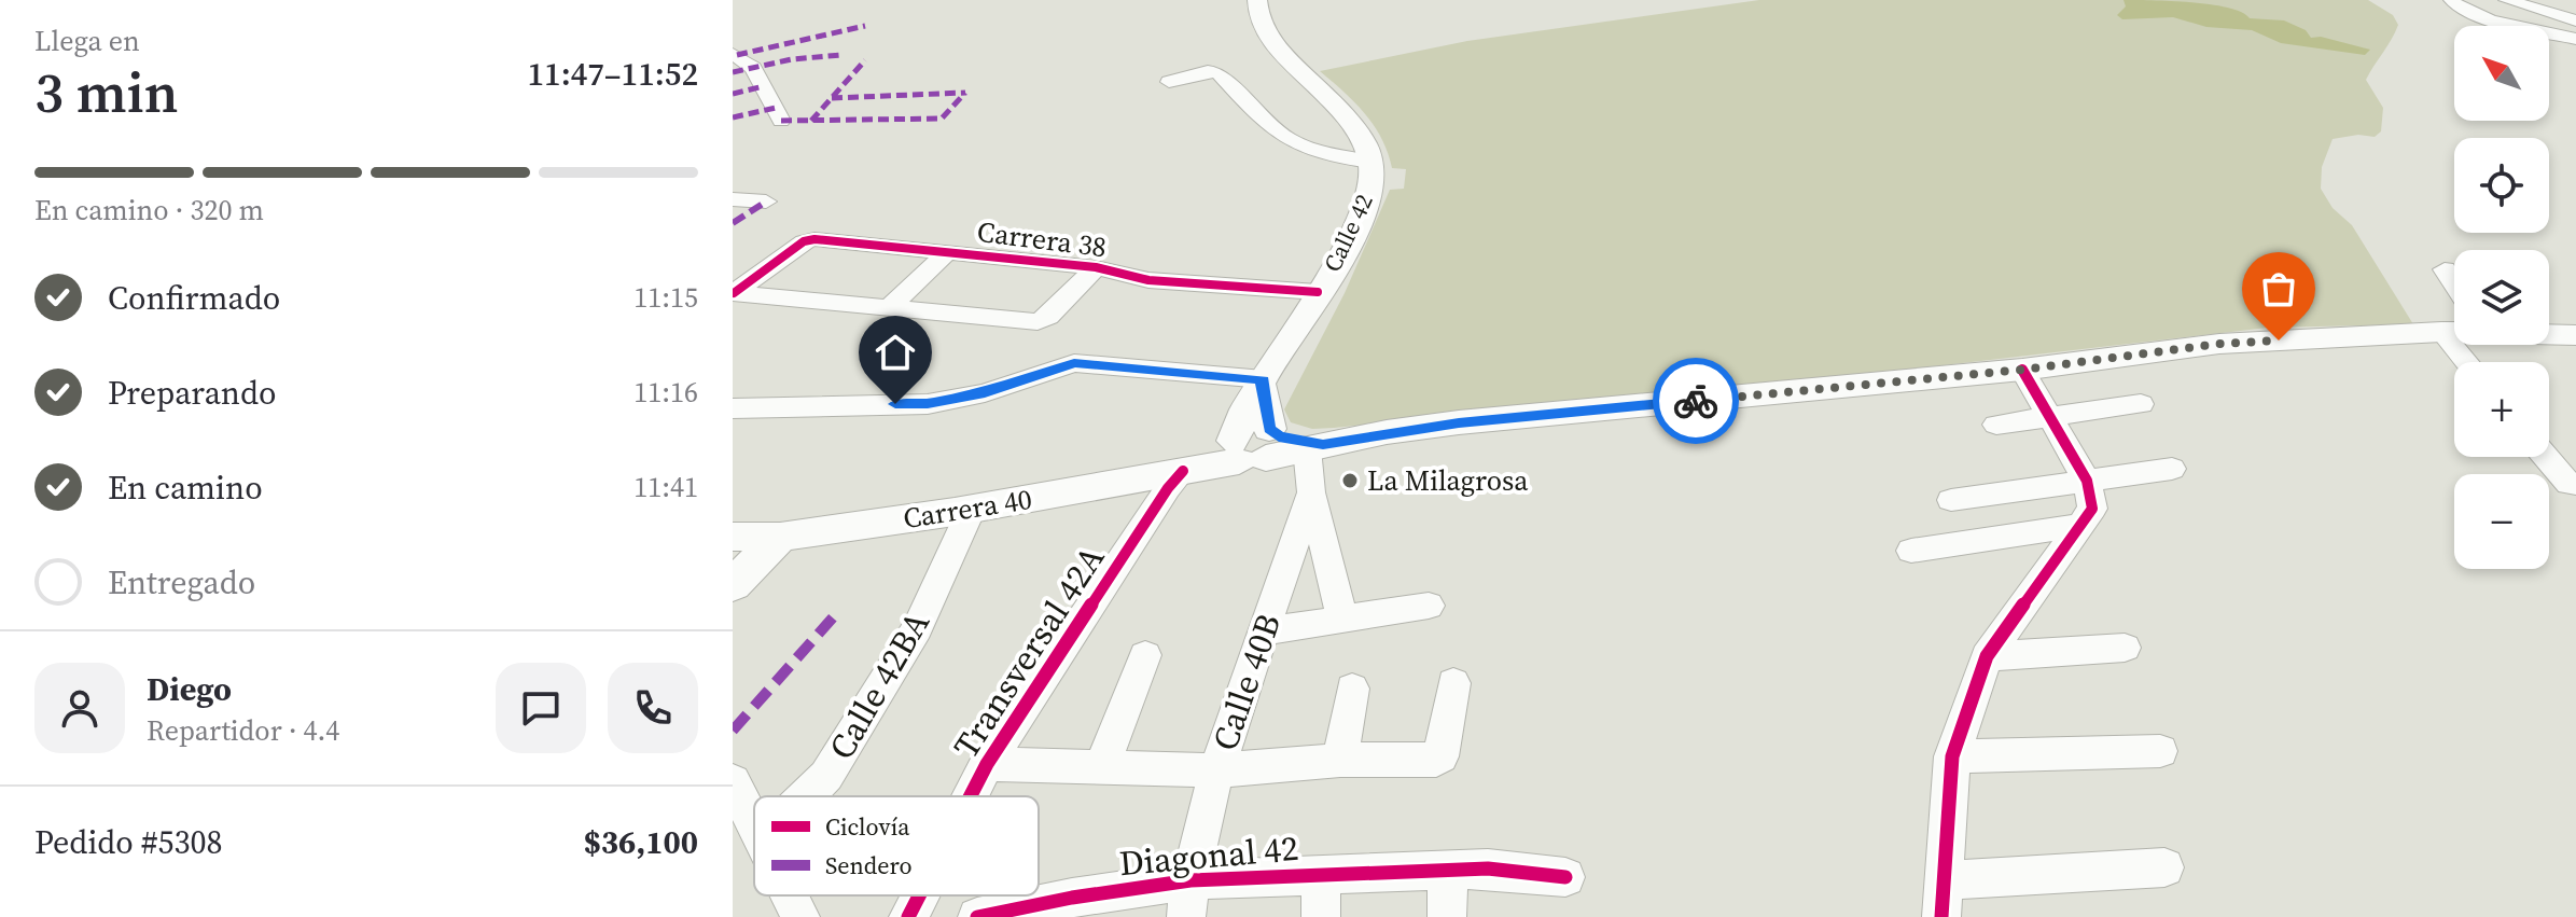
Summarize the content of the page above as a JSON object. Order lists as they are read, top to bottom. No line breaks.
{"streets":{"main road":["Calle 42","Carrera 40"],"street":["Carrera 38","Transversal 42A","Calle 40B","Calle 42BA","Diagonal 42"]},"crossings":[["Calle 42","Carrera 38"],["Calle 42","Carrera 40"],["Calle 42","Calle 40B"],["Carrera 40","Transversal 42A"],["Carrera 40","Calle 40B"],["Carrera 40","Calle 42BA"],["Calle 40B","Diagonal 42"]],"places":["La Milagrosa"],"legend":["Ciclovía","Sendero"],"north":"top left","page":{"heading":["3 min","Llega en","11:47–11:52"],"panel":["Diego","Repartidor · 4.4","Pedido #5308","$36,100"],"map_buttons":["+","−"],"bar":"En camino · 320 m","list":[["Confirmado","11:15"],["Preparando","11:16"],["En camino","11:41"],"Entregado"]}}
